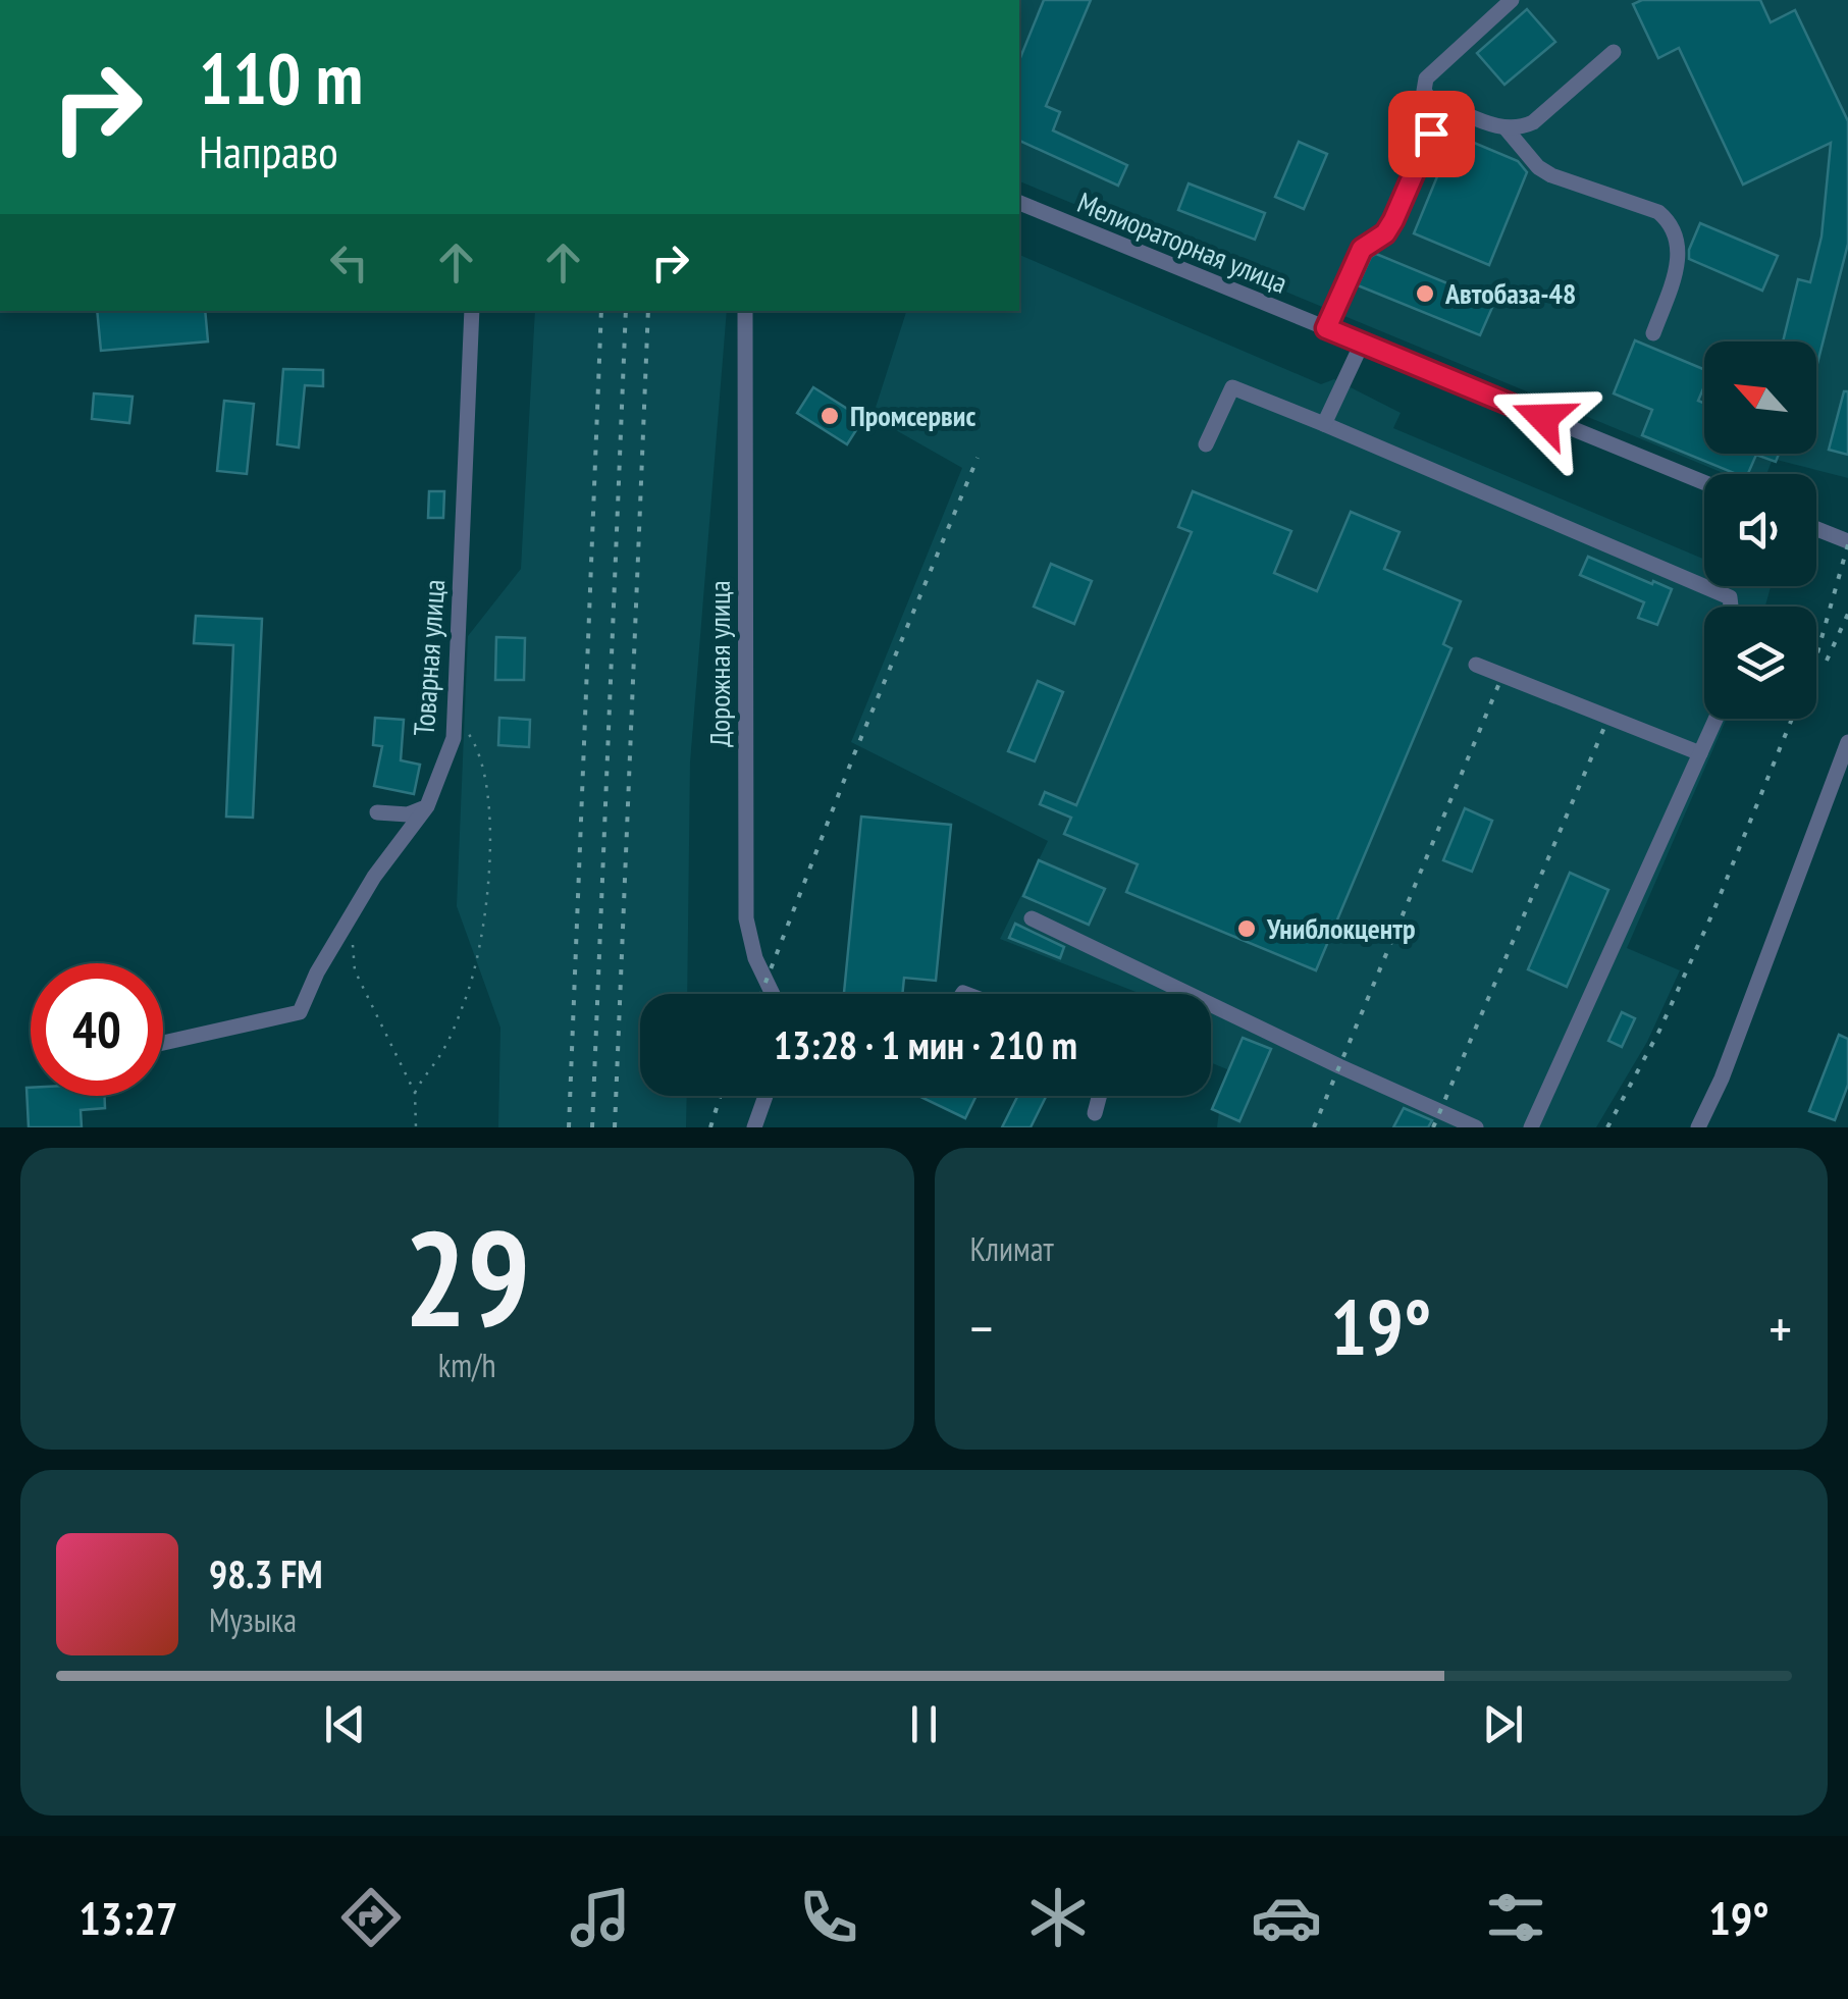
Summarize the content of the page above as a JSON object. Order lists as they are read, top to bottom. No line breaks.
{"streets":{"street":["Мелиораторная улица","Товарная улица","Дорожная улица"]},"places":["Автобаза-48","Промсервис","Униблокцентр"],"north":"top left","page":{"turn":["110 m","Направо"],"limit":"40","trip":"13:28 · 1 мин · 210 m","tile":[["29","km/h"],"Климат"],"heat":["−","19°","+"],"song":["98.3 FM","Музыка"],"tabs":["13:27","19°"]}}
